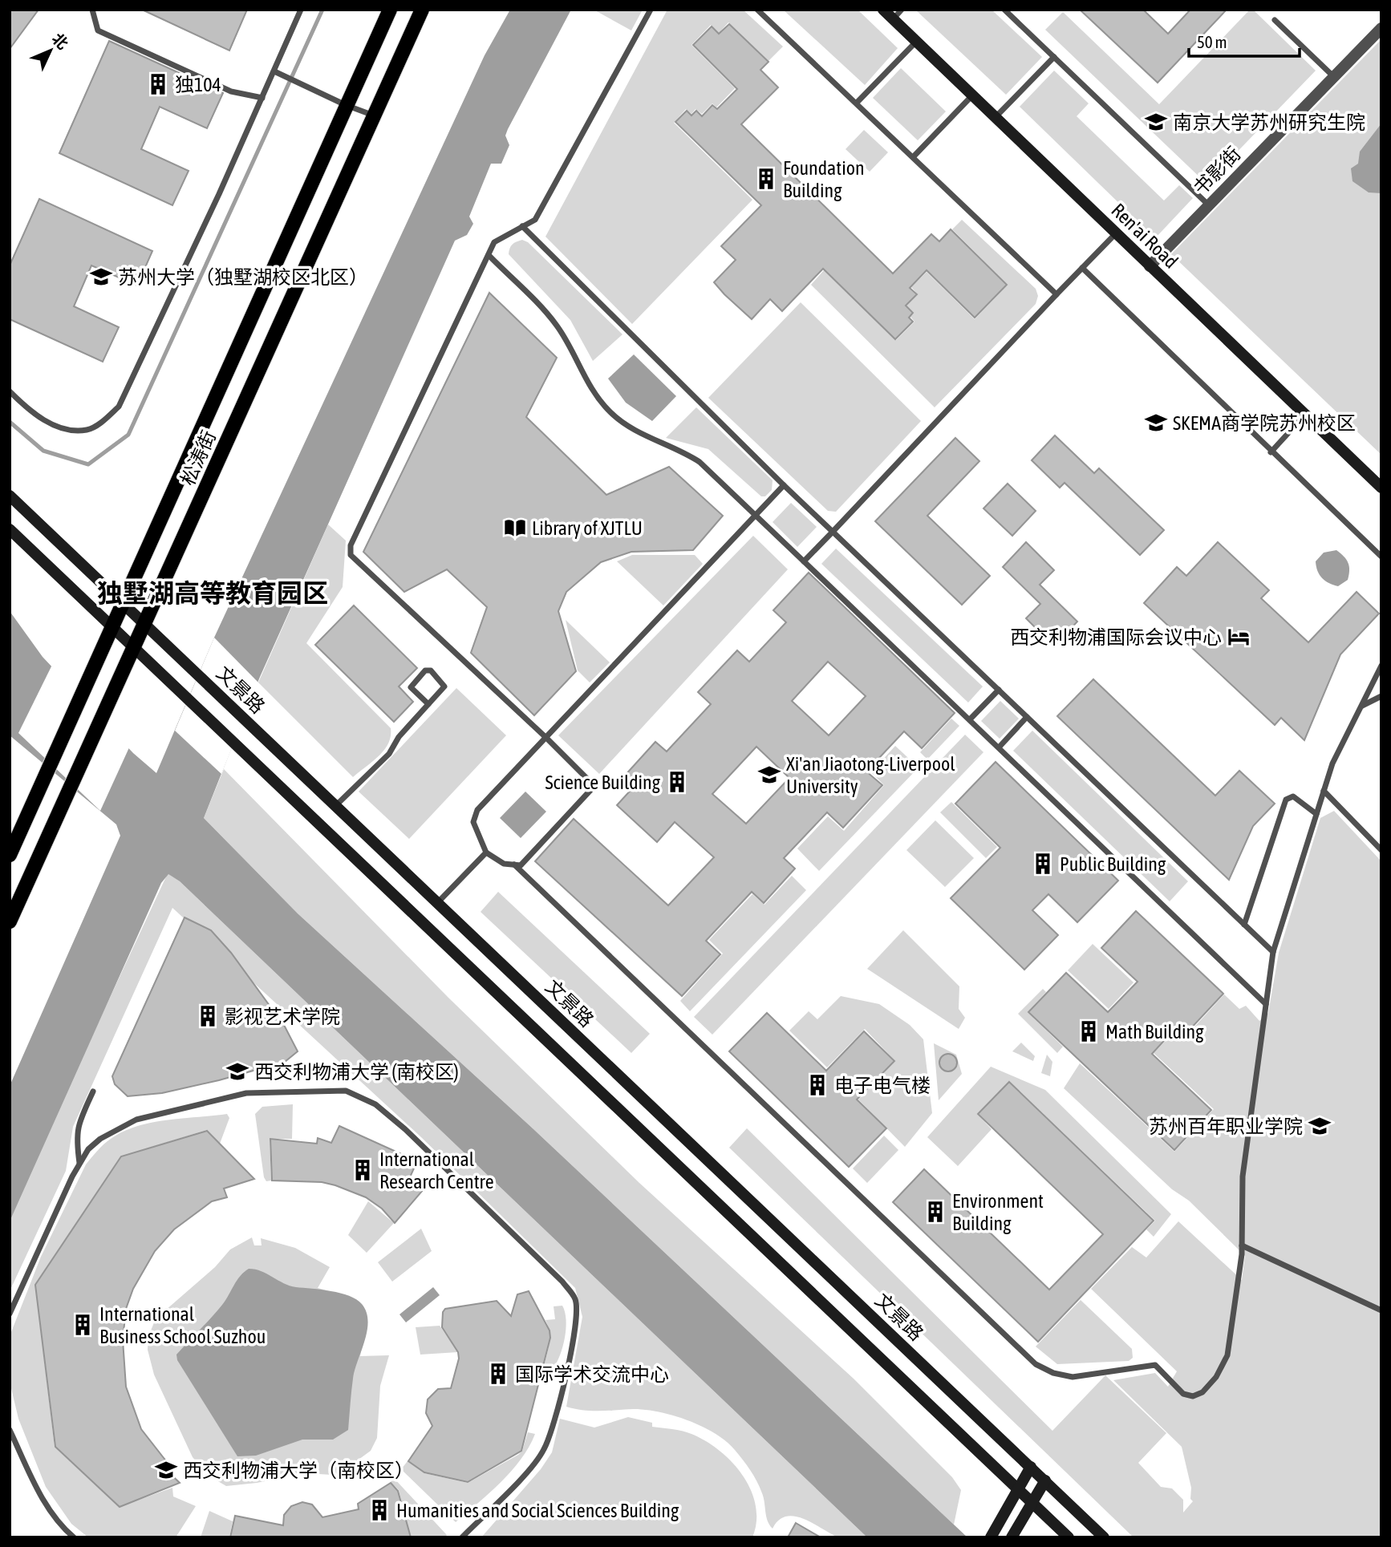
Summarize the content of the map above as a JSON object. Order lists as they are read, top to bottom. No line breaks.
{"streets":{"main road":["Ren'ai Road","松涛街","文景路"],"street":["书影街"]},"crossings":[["书影街","Ren'ai Road"],["松涛街","文景路"]],"districts":["独墅湖高等教育园区"],"places":{"building":["独104","Foundation Building","Science Building","Public Building","影视艺术学院","Math Building","电子电气楼","International Research Centre","Environment Building","International Business School Suzhou","国际学术交流中心","Humanities and Social Sciences Building"],"school or university":["南京大学苏州研究生院","苏州大学（独墅湖校区北区）","SKEMA商学院苏州校区","Xi'an Jiaotong-Liverpool University","西交利物浦大学 (南校区)","苏州百年职业学院","西交利物浦大学（南校区）"],"library":["Library of XJTLU"],"hotel":["西交利物浦国际会议中心"]},"scale_bar":"50 m","north":"top right"}
